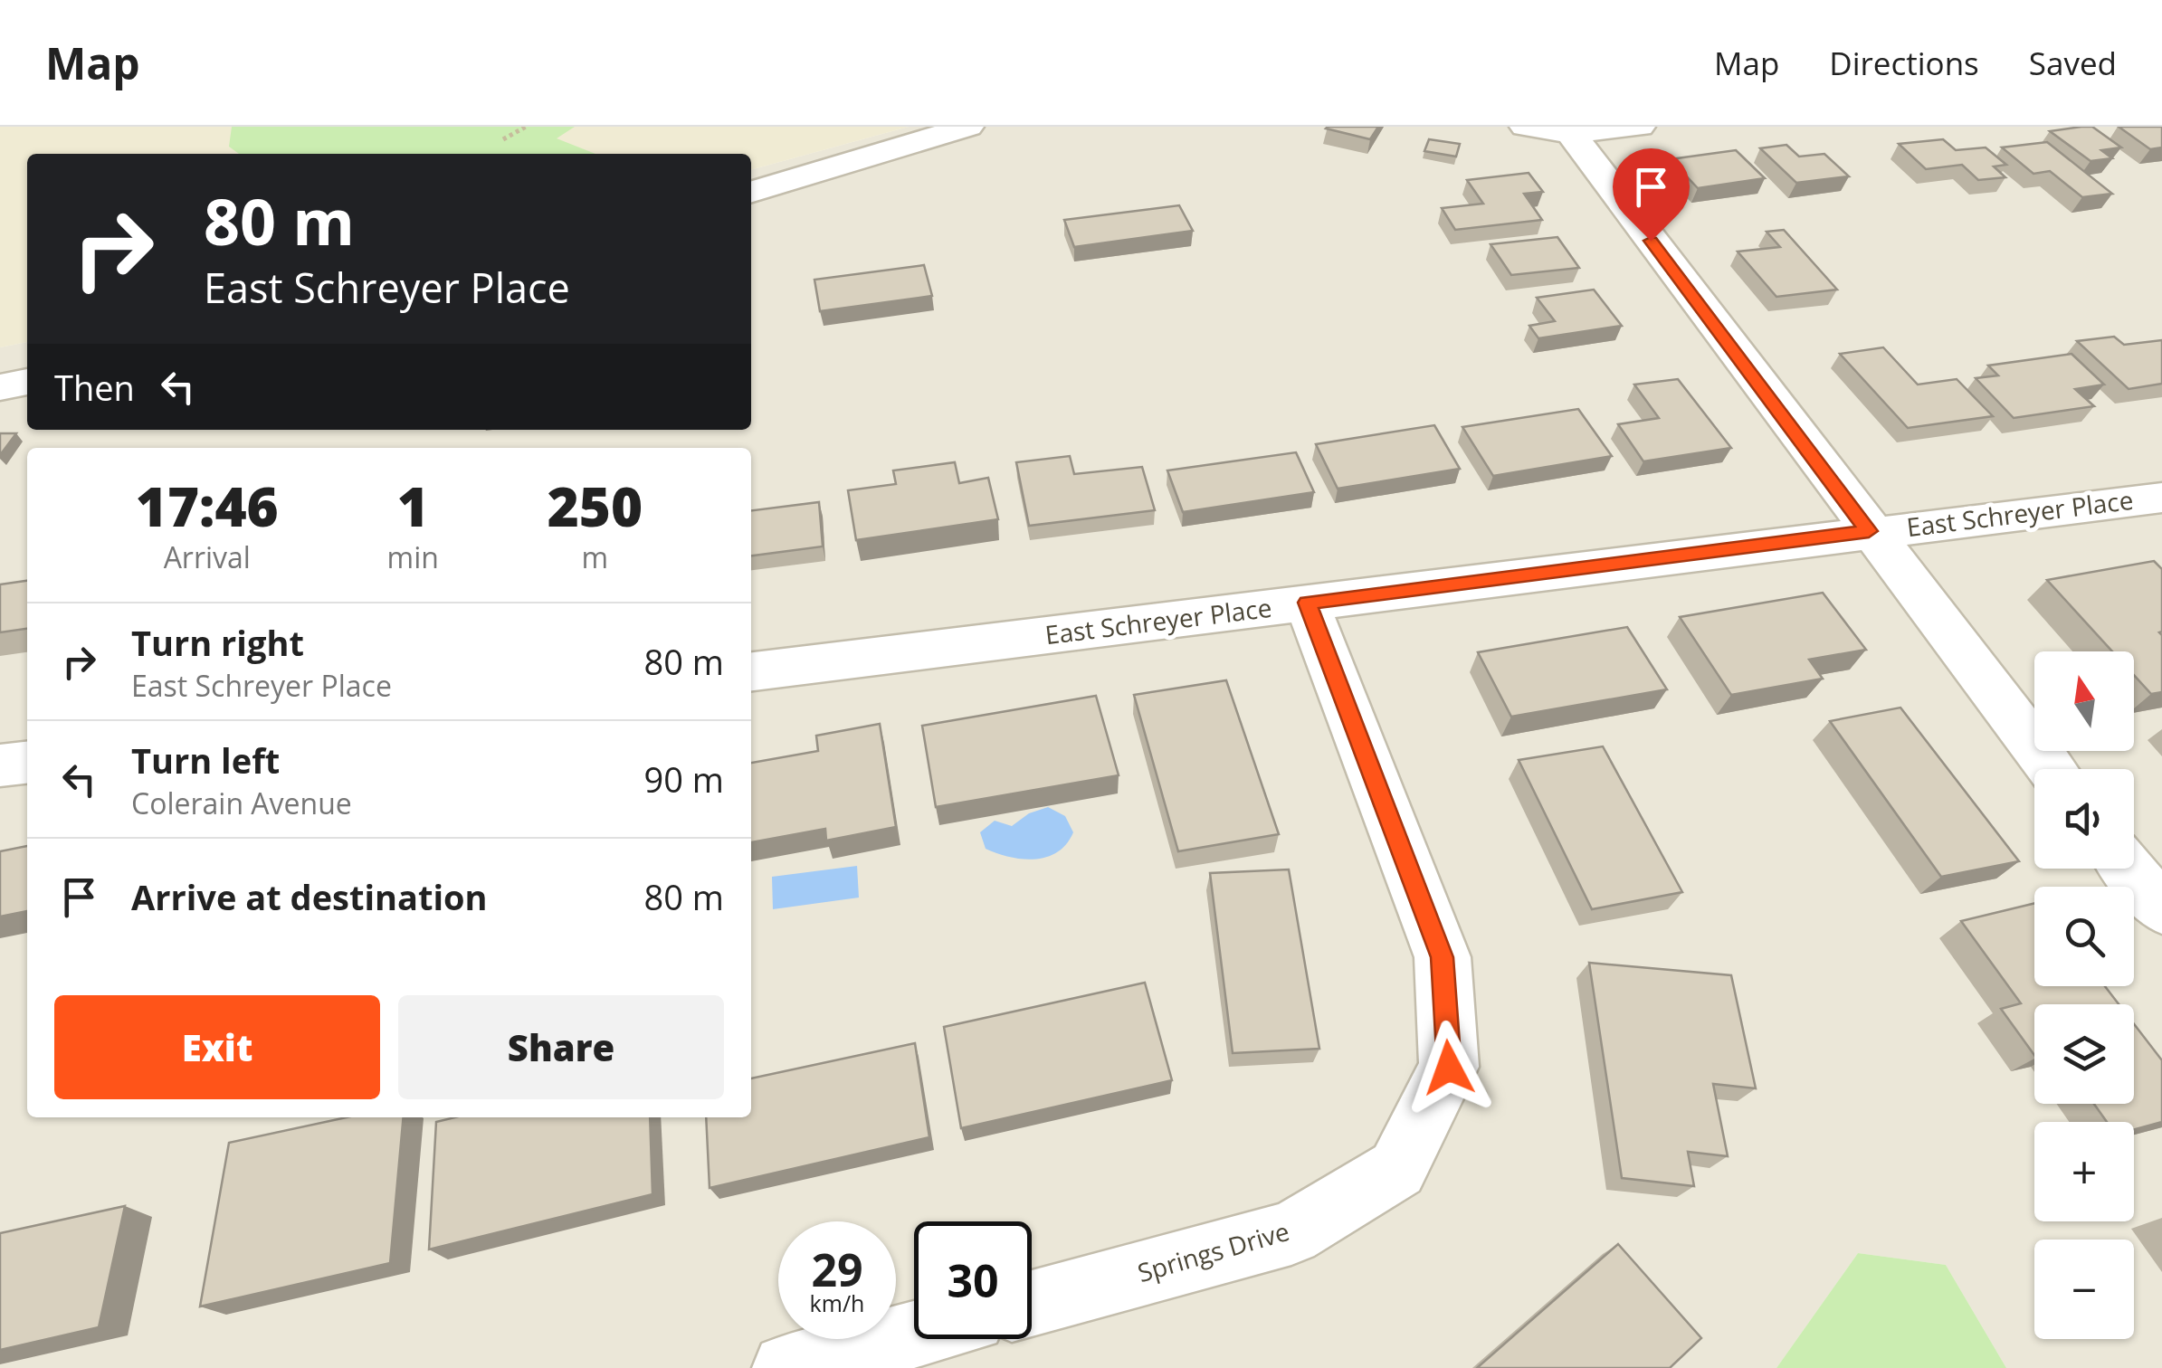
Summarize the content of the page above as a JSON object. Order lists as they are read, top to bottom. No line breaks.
{"streets":{"street":["East Schreyer Place","Springs Drive"]},"crossings":[["East Schreyer Place","Springs Drive"]],"north":"top","page":{"header":"Map","nav":["Map","Directions","Saved"],"turn":["80 m","East Schreyer Place"],"then":"Then","eta":["17:46","Arrival","1","min","250","m"],"list":[{"name":"Turn right","note":"East Schreyer Place","value":"80 m"},{"name":"Turn left","note":"Colerain Avenue","value":"90 m"},{"name":"Arrive at destination","value":"80 m"}],"map_buttons":["+","−"],"buttons":["Exit","Share"],"speed":"29 km/h","limit":"30"}}
